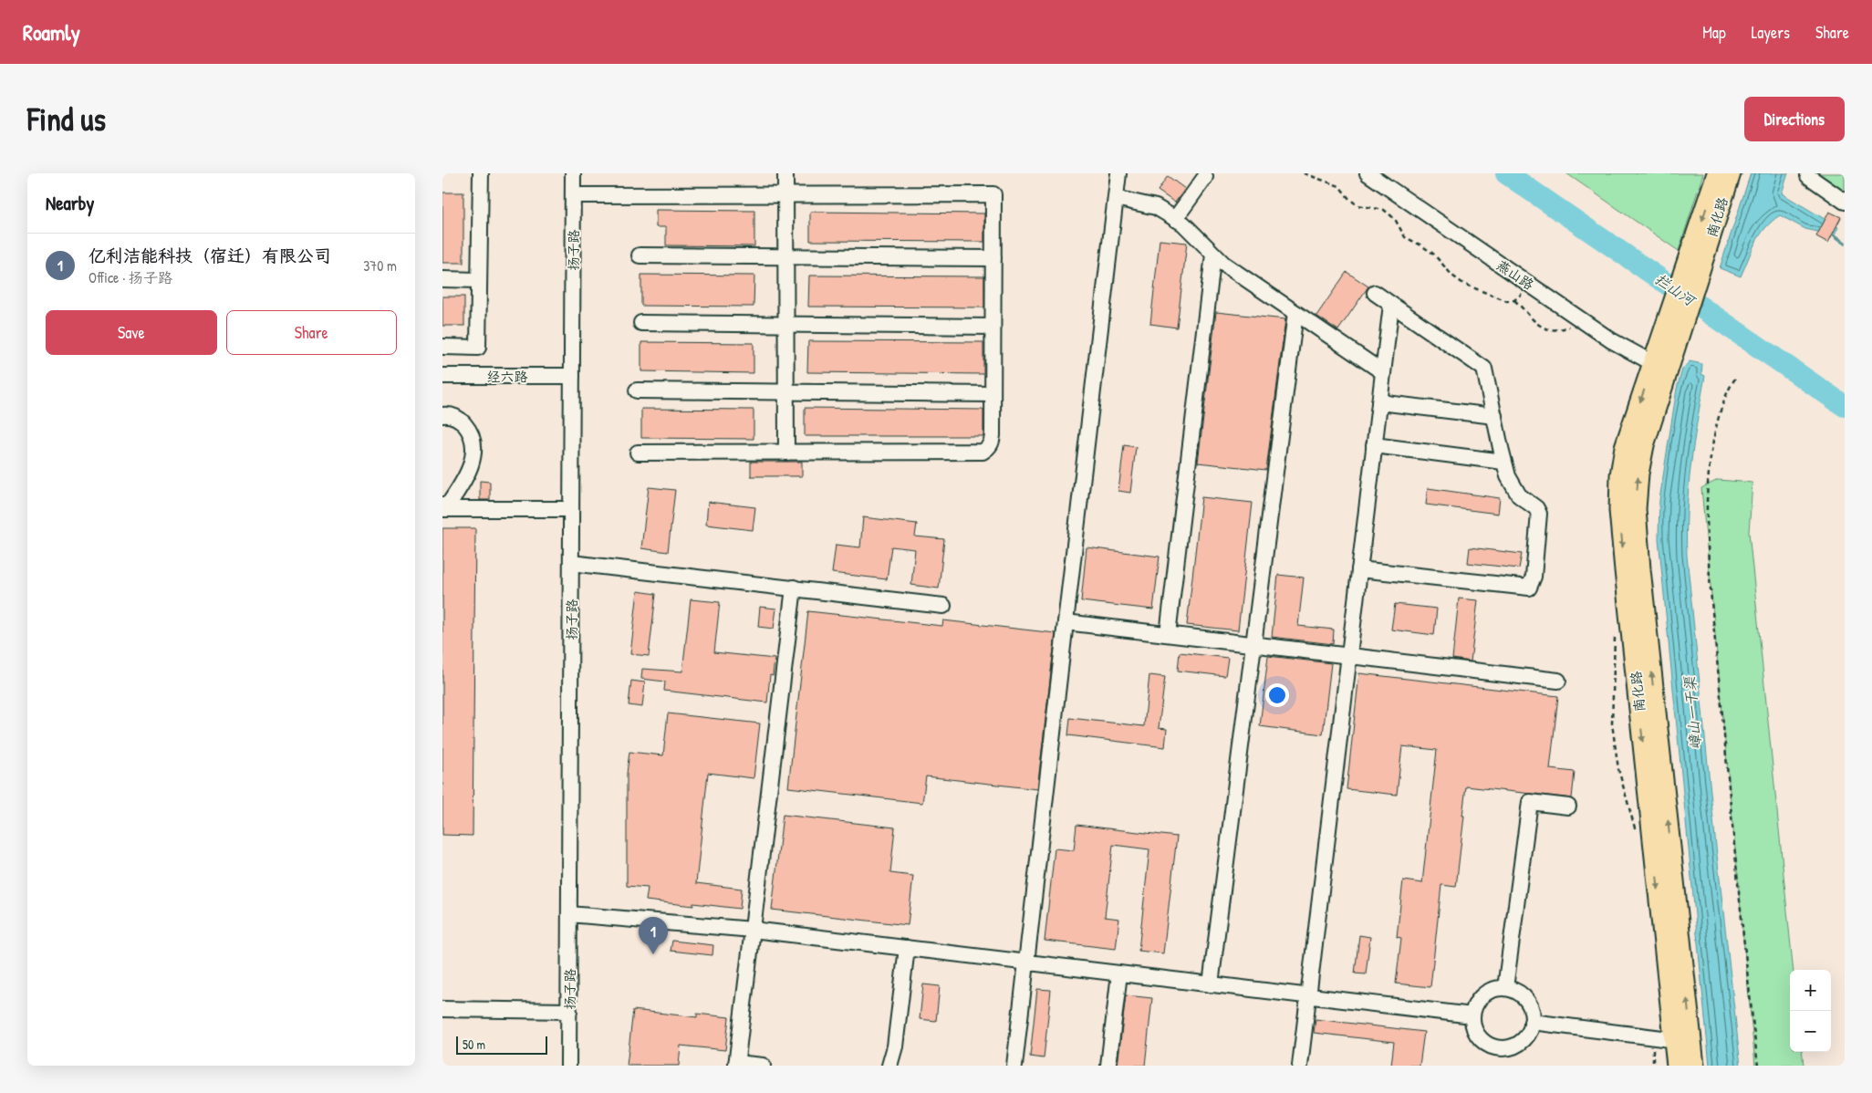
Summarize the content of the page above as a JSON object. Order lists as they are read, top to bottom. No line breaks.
{"streets":{"main road":["南化路"],"street":["扬子路","燕山路","经六路"]},"crossings":[["南化路","燕山路"],["扬子路","经六路"]],"water":["拦山河","嶂山一干渠"],"scale_bar":"50 m","page":{"header":"Roamly","nav":["Map","Layers","Share"],"buttons":["Directions",["Save","Share"]],"title":"Find us","heading":"Nearby","list":[{"mark":"1","name":"亿利洁能科技（宿迁）有限公司","note":"Office · 扬子路","value":"370 m"}],"pins":"1","map_buttons":["+","−"],"scale":"50 m"}}
